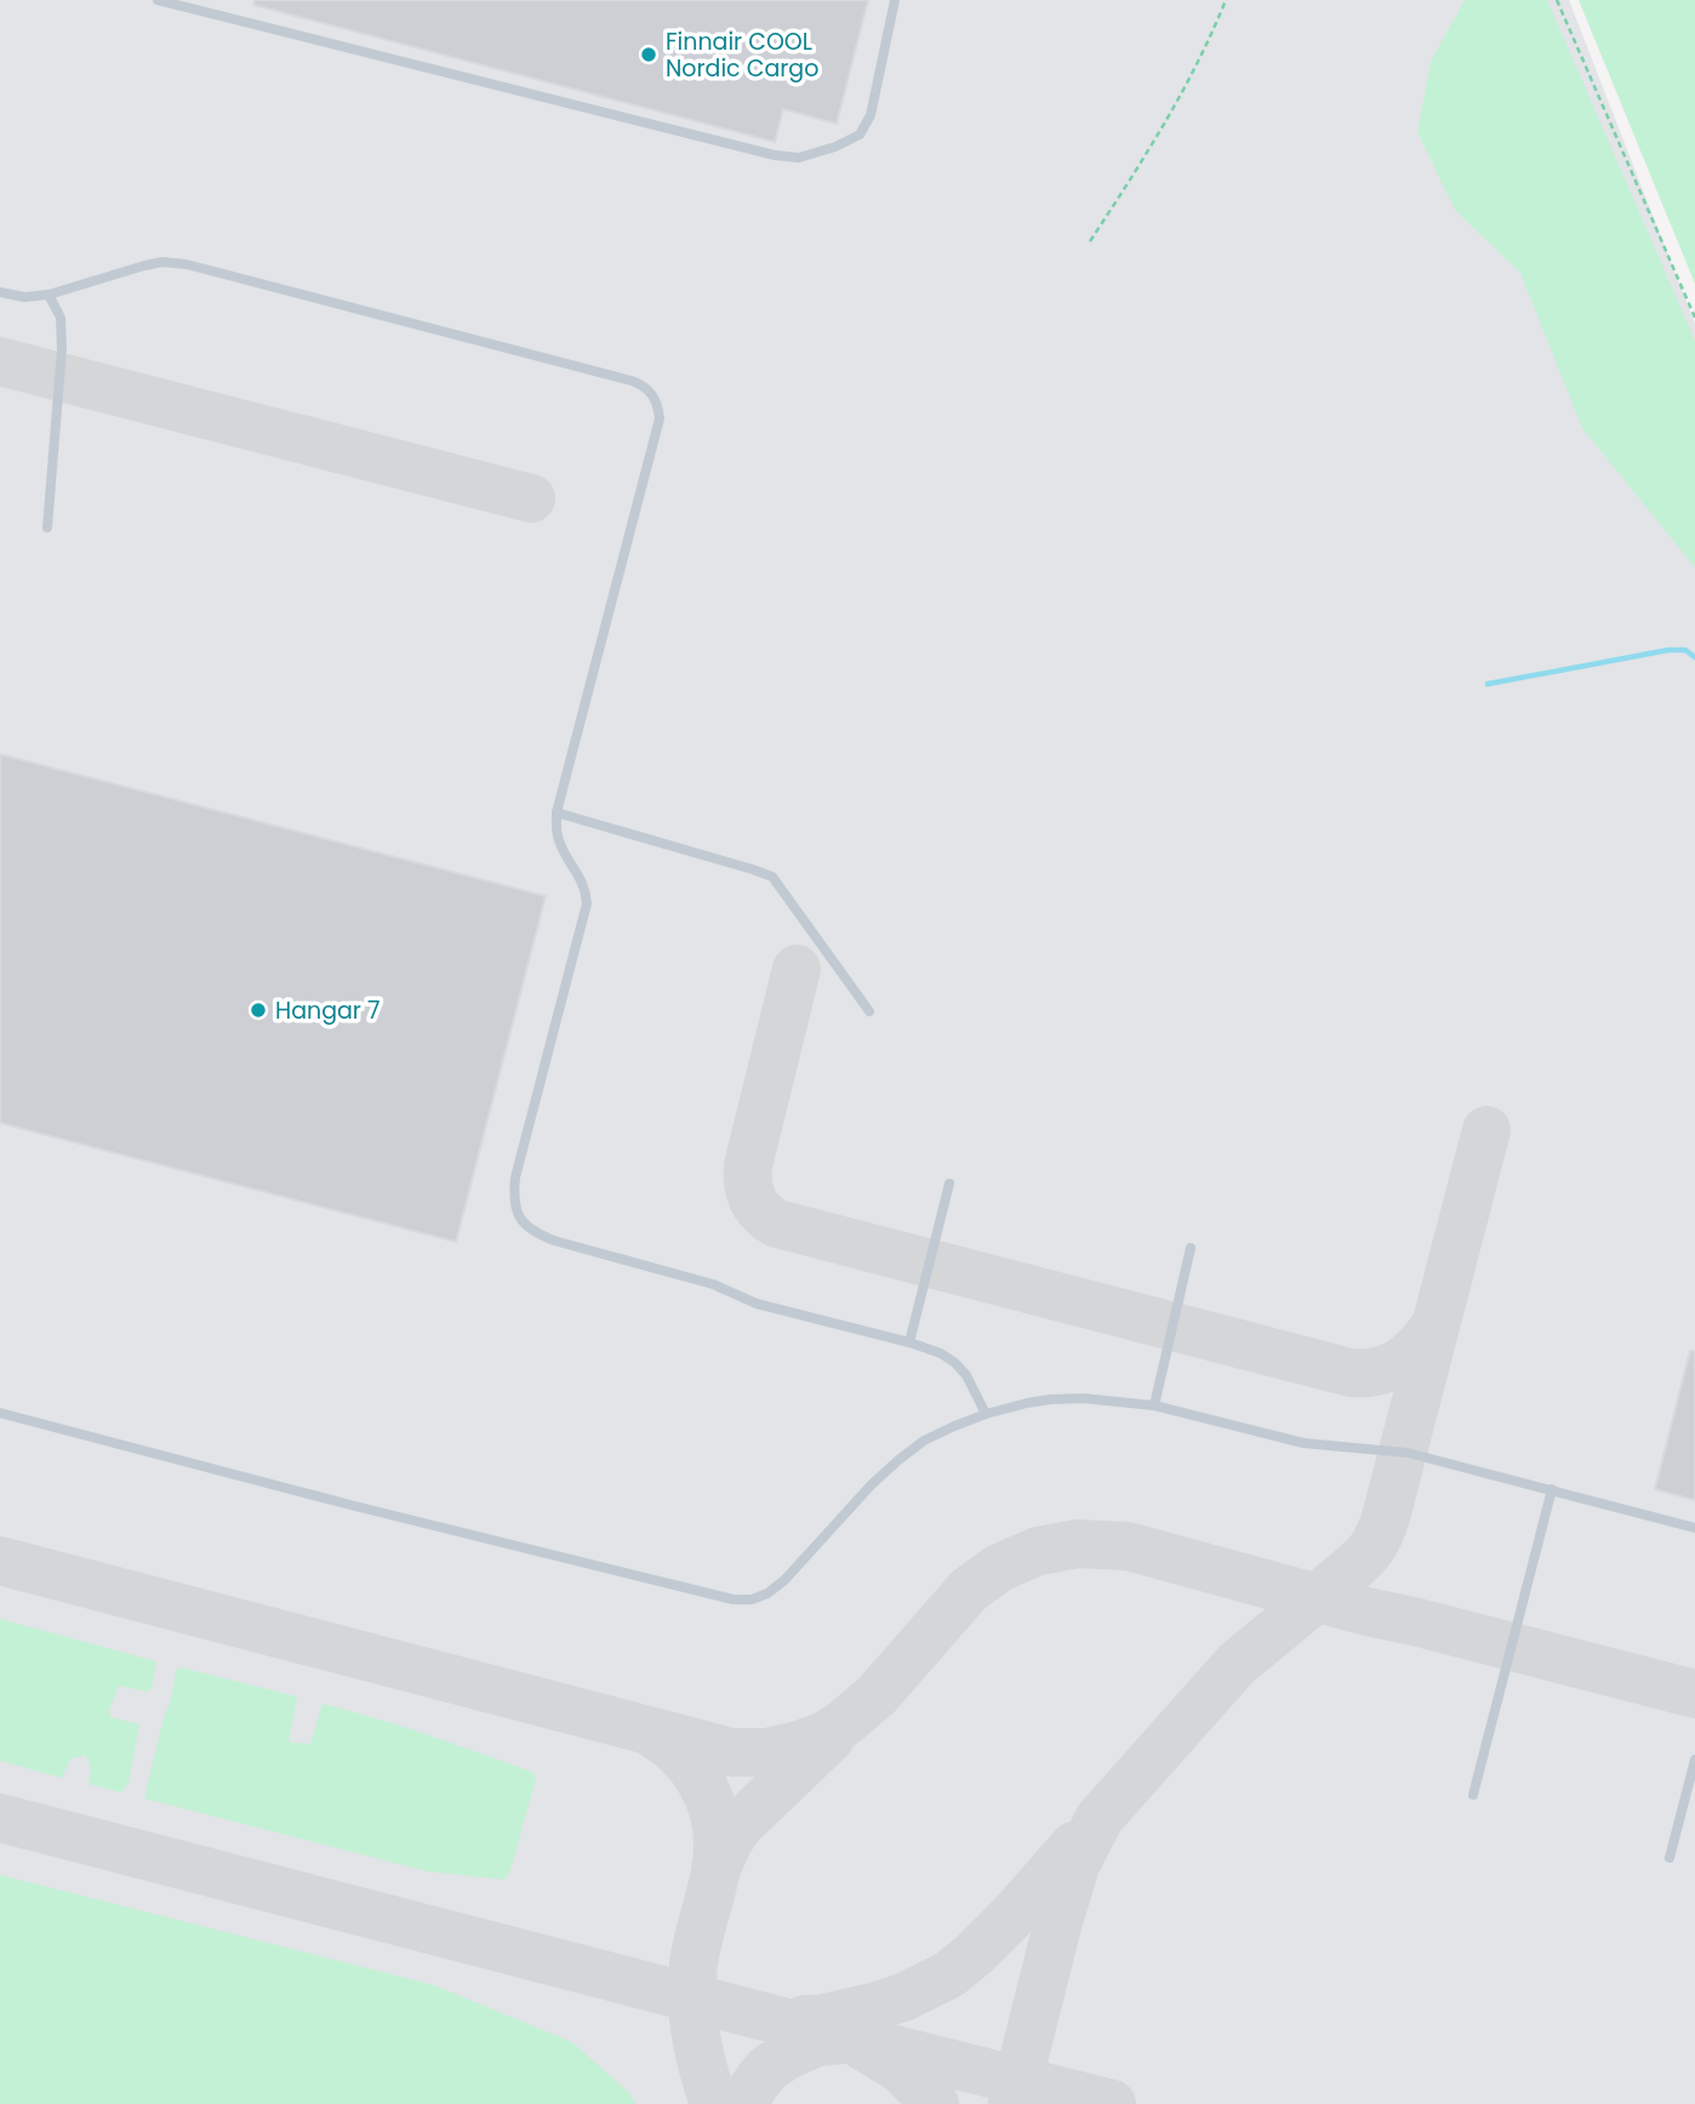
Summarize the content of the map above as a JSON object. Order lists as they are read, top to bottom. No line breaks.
{"places":["Finnair COOL Nordic Cargo","Hangar 7"]}
